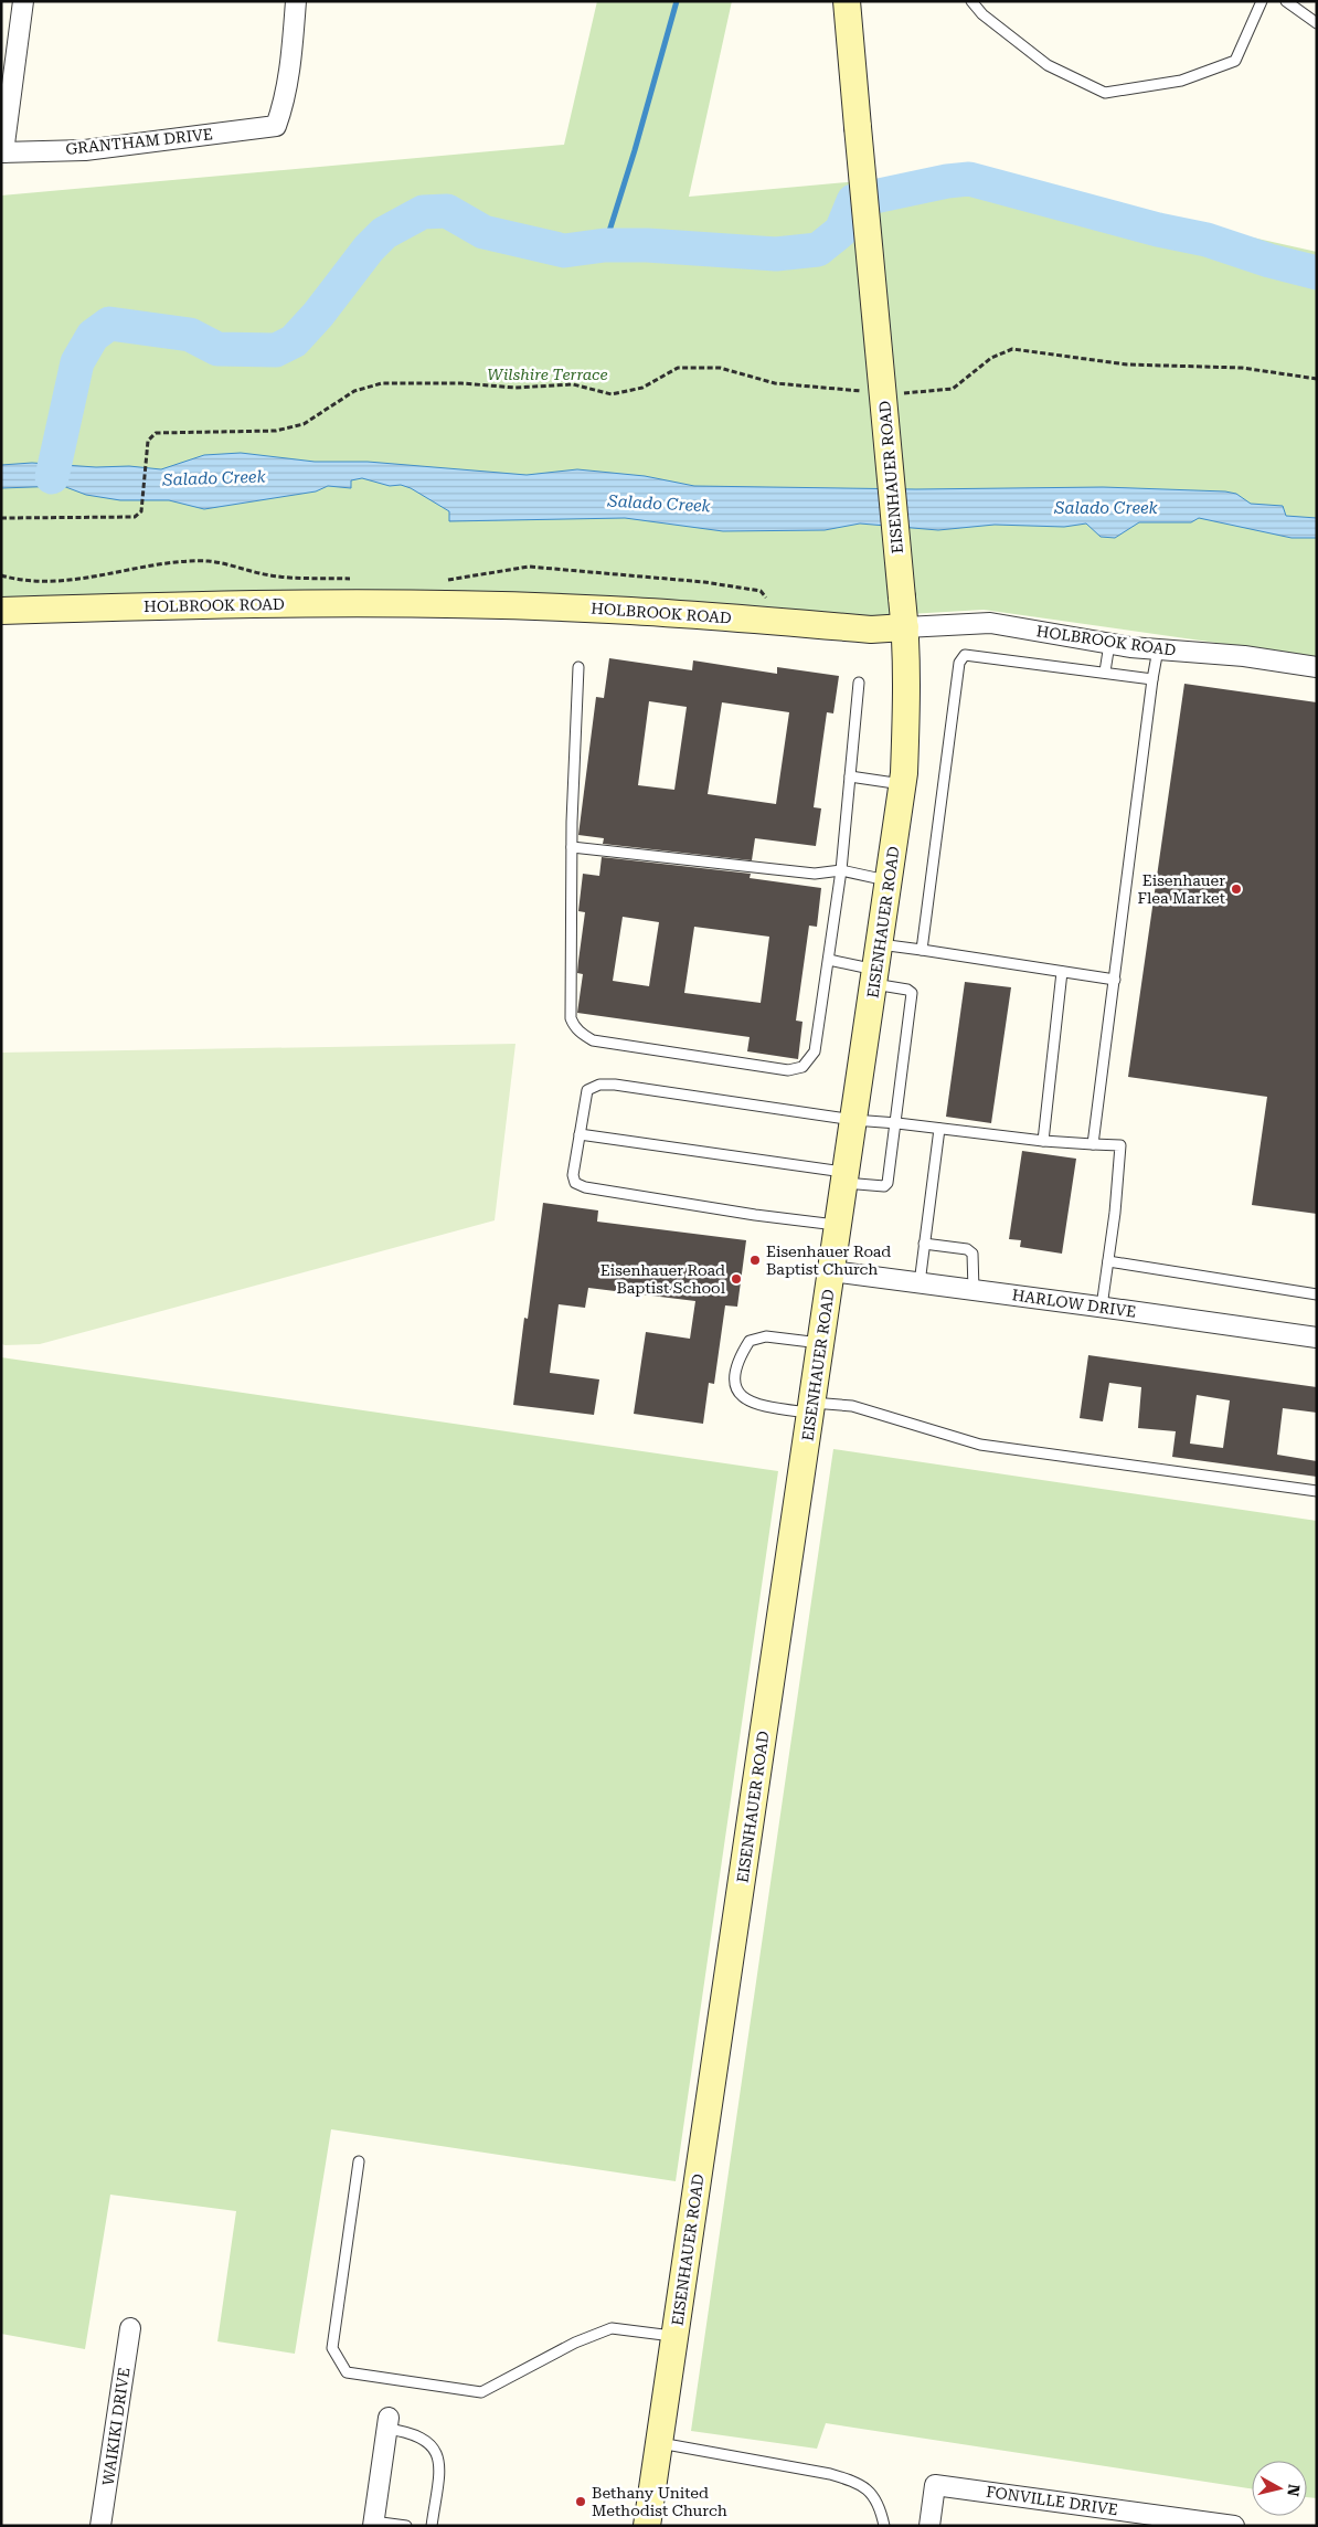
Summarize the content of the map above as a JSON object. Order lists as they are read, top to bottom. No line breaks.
{"streets":{"main road":["EISENHAUER ROAD","HOLBROOK ROAD"],"street":["GRANTHAM DRIVE","HARLOW DRIVE","WAIKIKI DRIVE","FONVILLE DRIVE"]},"crossings":[["EISENHAUER ROAD","HOLBROOK ROAD"],["EISENHAUER ROAD","HARLOW DRIVE"]],"water":["Salado Creek"],"parks":["Wilshire Terrace"],"places":["Eisenhauer Flea Market","Eisenhauer Road Baptist Church","Eisenhauer Road Baptist School","Bethany United Methodist Church"],"north":"right"}
